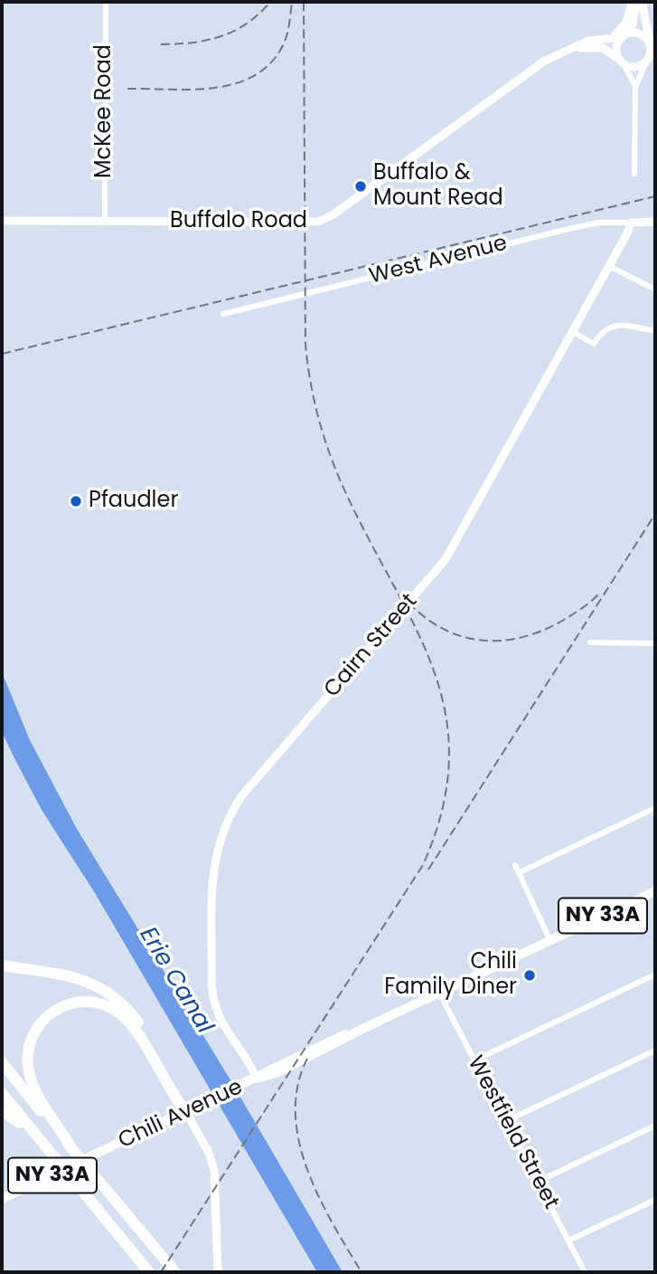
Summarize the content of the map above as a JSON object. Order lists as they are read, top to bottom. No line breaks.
{"streets":{"main road":["NY 33A","Chili Avenue"],"street":["McKee Road","Buffalo Road","West Avenue","Cairn Street","Westfield Street"]},"crossings":[["McKee Road","Buffalo Road"],["West Avenue","Cairn Street"],["Cairn Street","Chili Avenue"],["Chili Avenue","Westfield Street"]],"water":["Erie Canal"],"places":["Buffalo & Mount Read","Pfaudler","Chili Family Diner"]}
